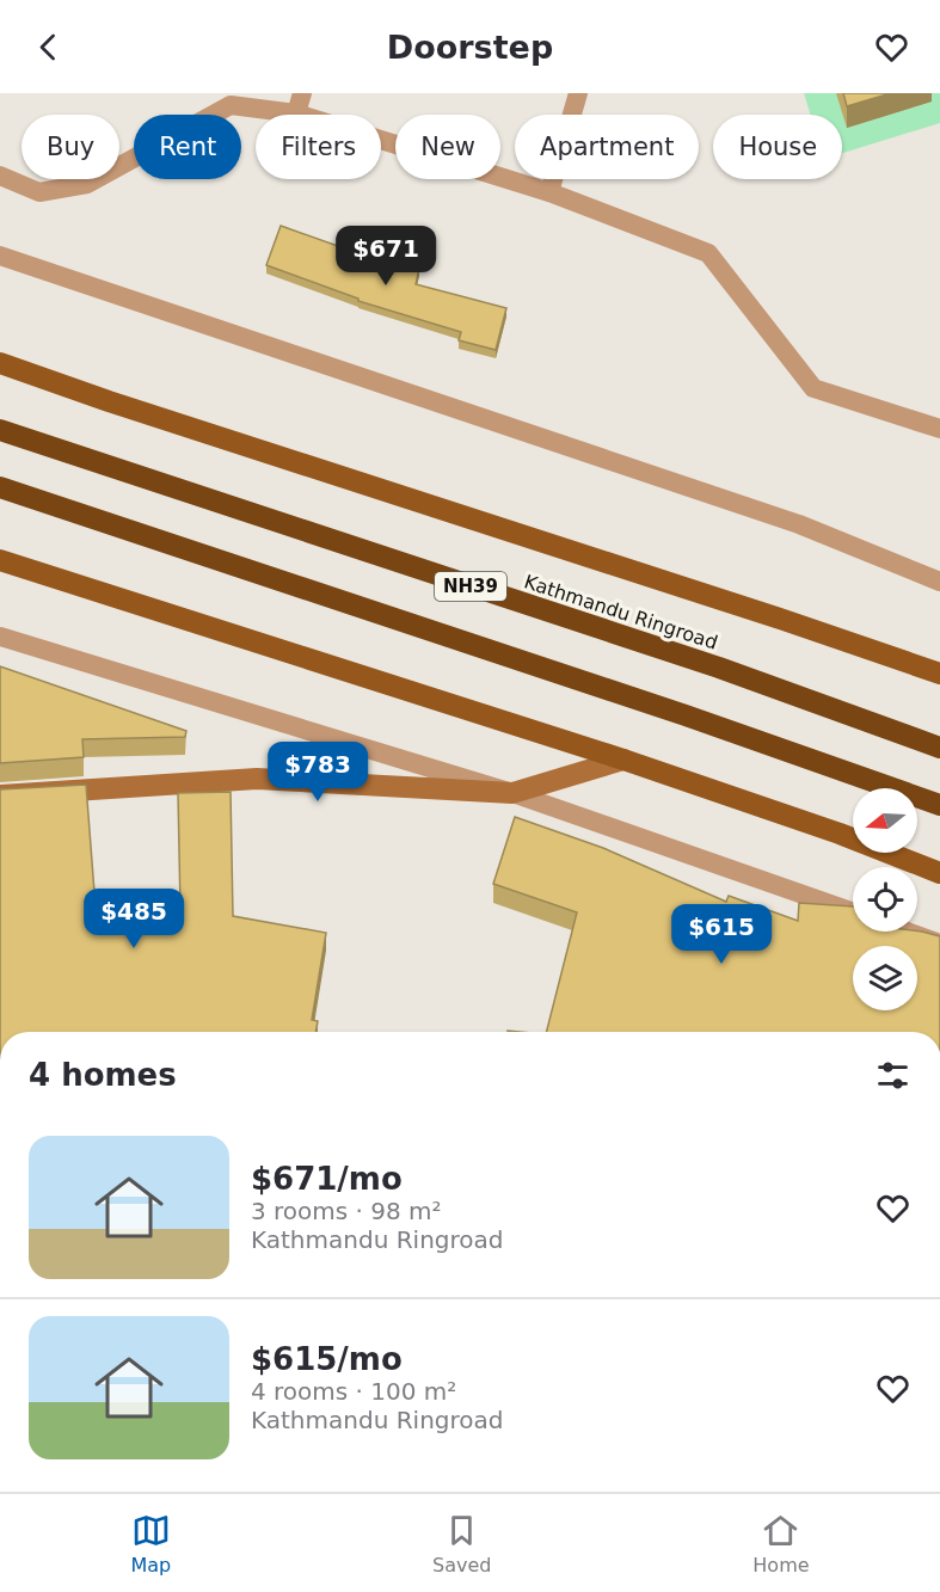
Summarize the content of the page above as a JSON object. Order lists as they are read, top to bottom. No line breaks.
{"streets":{"highway":["NH39","Kathmandu Ringroad"]},"north":"left","page":{"header":"Doorstep","chip":["Buy","Rent","Filters","New","Apartment","House"],"price":["$671","$783","$485","$615"],"heading":"4 homes","list":[{"name":"$671/mo","note":"3 rooms · 98 m² · Kathmandu Ringroad"},{"name":"$615/mo","note":"4 rooms · 100 m² · Kathmandu Ringroad"}],"tabs":["Map","Saved","Home"]}}
